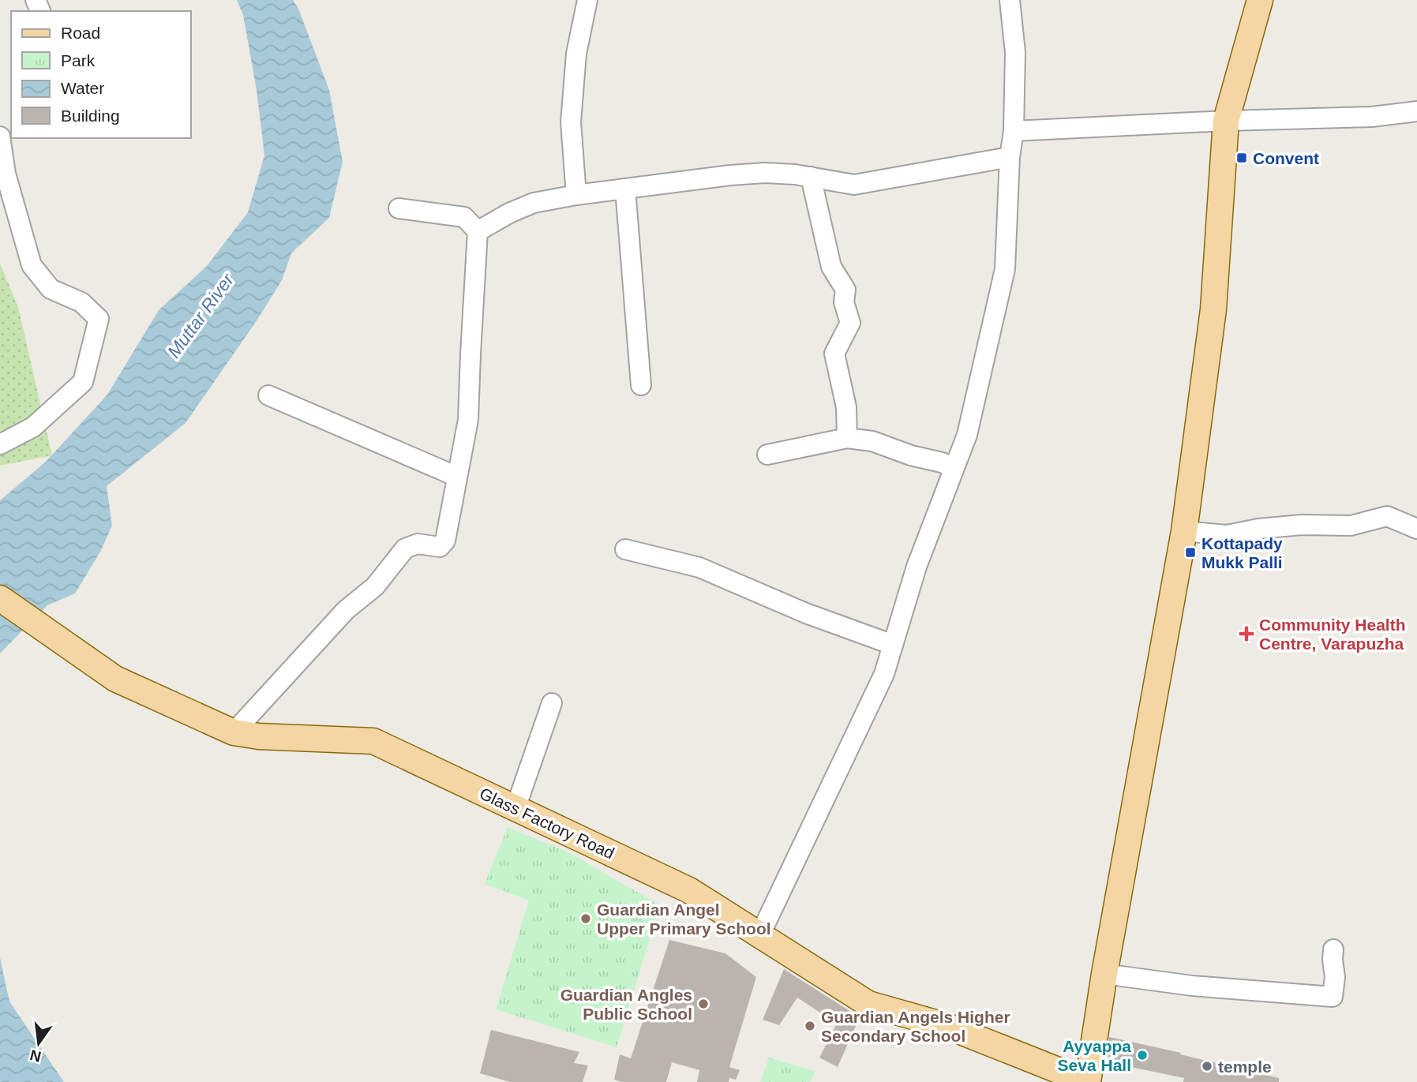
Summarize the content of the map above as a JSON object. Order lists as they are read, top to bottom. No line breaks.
{"streets":{"main road":["Glass Factory Road"]},"water":["Muttar River"],"places":{"transit":["Convent","Kottapady Mukk Palli"],"health":["Community Health Centre, Varapuzha"],"other":["Guardian Angel Upper Primary School","Guardian Angles Public School","Guardian Angels Higher Secondary School","Ayyappa Seva Hall","temple"]},"legend":["Road","Park","Water","Building"],"north":"bottom"}
